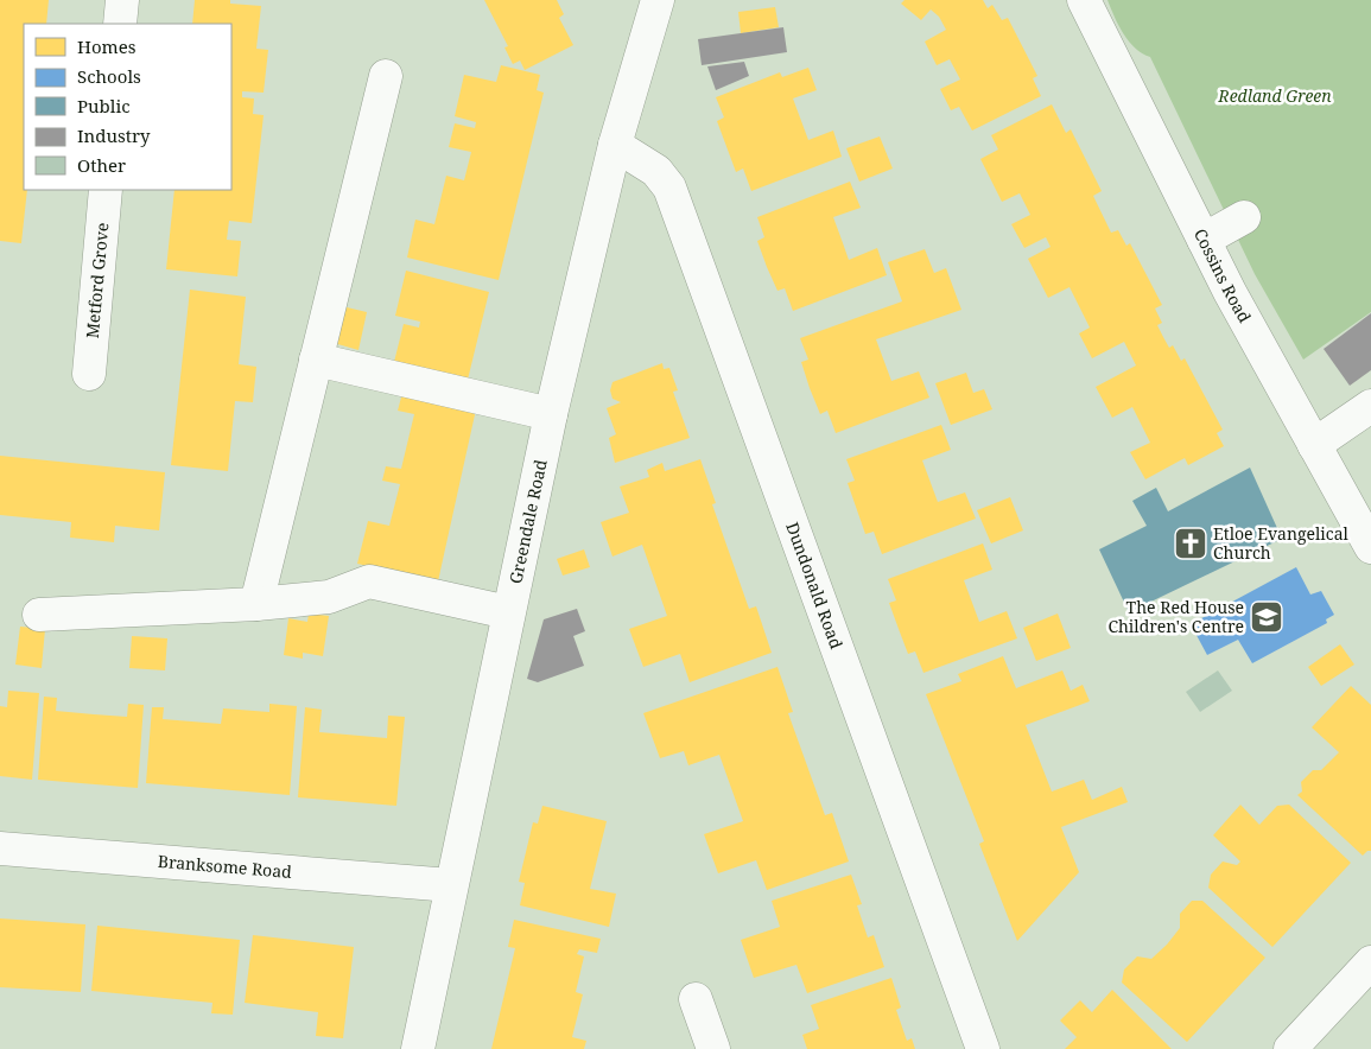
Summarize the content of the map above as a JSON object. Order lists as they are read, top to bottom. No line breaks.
{"streets":{"street":["Cossins Road","Metford Grove","Greendale Road","Dundonald Road","Branksome Road"]},"crossings":[["Greendale Road","Dundonald Road"],["Greendale Road","Branksome Road"]],"parks":["Redland Green"],"places":{"church":["Etloe Evangelical Church"],"school or university":["The Red House Children's Centre"]},"legend":["Homes","Schools","Public","Industry","Other"]}
